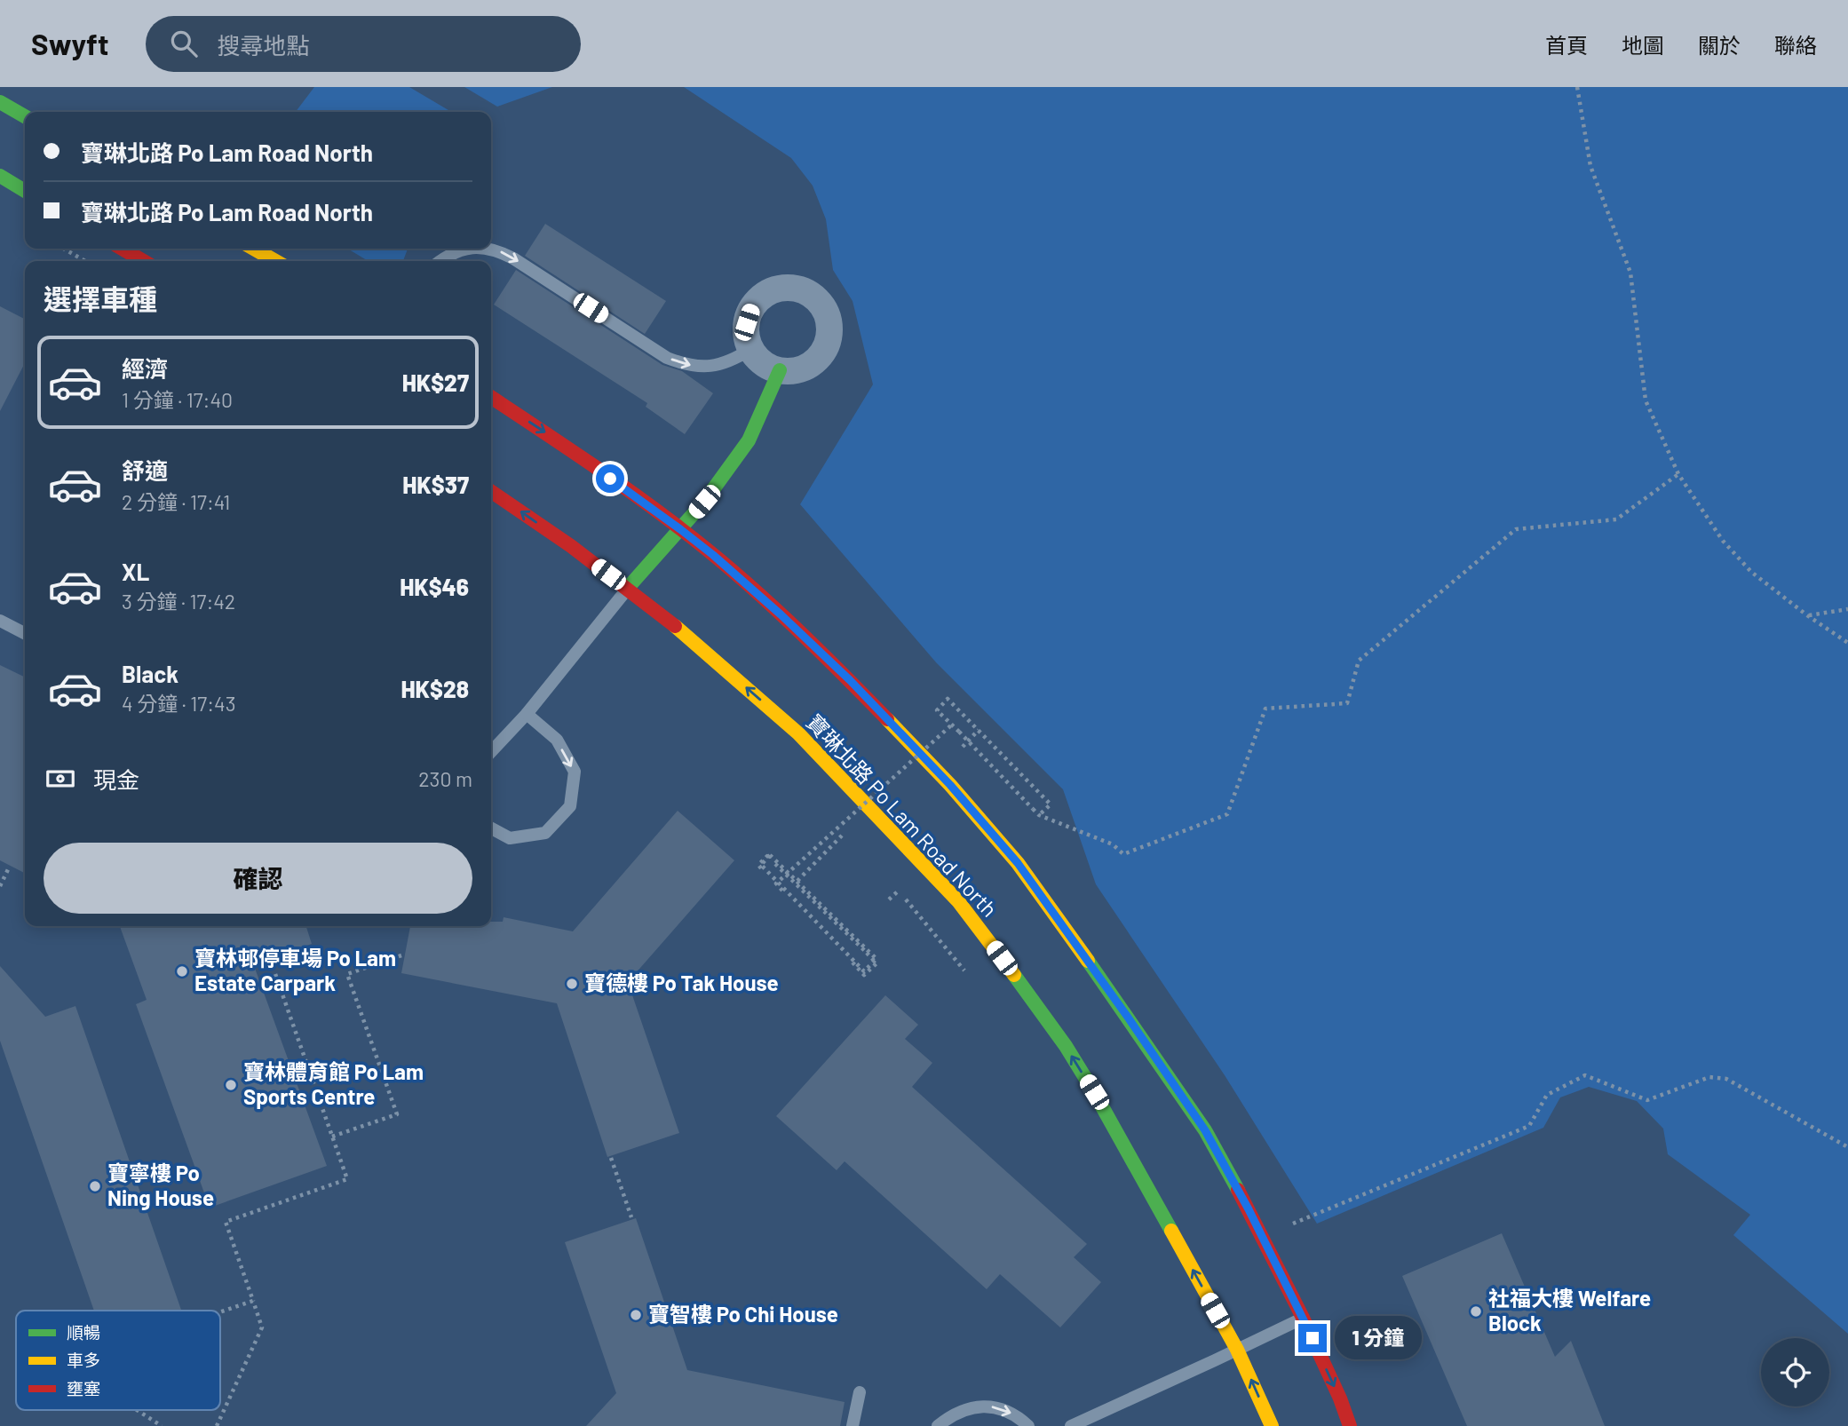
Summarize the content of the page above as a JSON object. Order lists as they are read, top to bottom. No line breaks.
{"streets":{"main road":["寶琳北路 Po Lam Road North"]},"places":["寶林邨停車場 Po Lam Estate Carpark","寶德樓 Po Tak House","寶林體育館 Po Lam Sports Centre","寶寧樓 Po Ning House","社福大樓 Welfare Block","寶智樓 Po Chi House"],"legend":["順暢","車多","壅塞"],"page":{"header":"Swyft","search":"搜尋地點","nav":["首頁","地圖","關於","聯絡"],"banner":["寶琳北路 Po Lam Road North","寶琳北路 Po Lam Road North"],"heading":"選擇車種","list":[{"name":"經濟","note":"1 分鐘 · 17:40","value":"HK$27"},{"name":"舒適","note":"2 分鐘 · 17:41","value":"HK$37"},{"name":"XL","note":"3 分鐘 · 17:42","value":"HK$46"},{"name":"Black","note":"4 分鐘 · 17:43","value":"HK$28"}],"pay":["現金","230 m"],"buttons":"確認","bubble":"1 分鐘"}}
